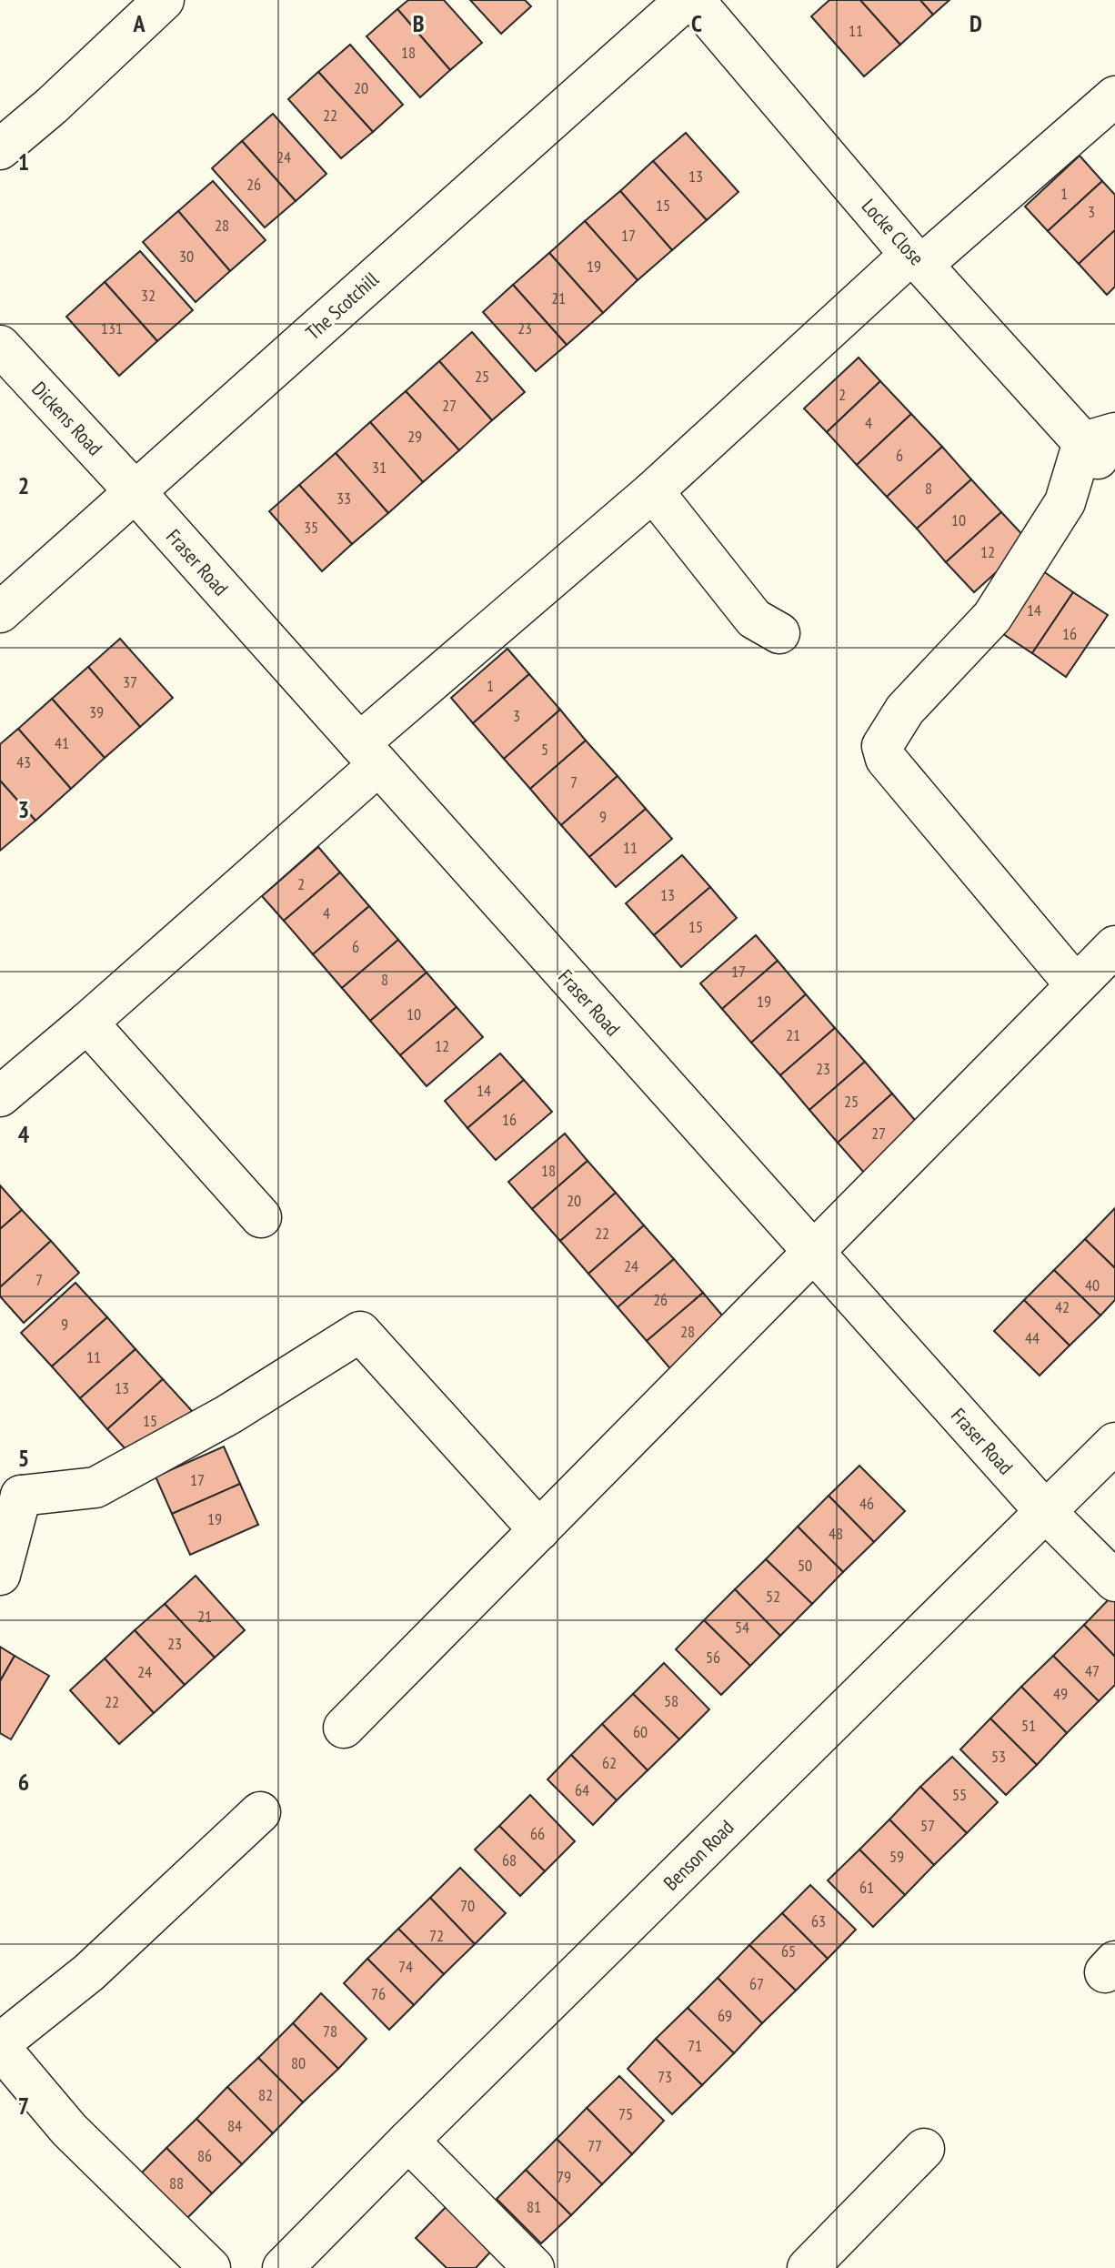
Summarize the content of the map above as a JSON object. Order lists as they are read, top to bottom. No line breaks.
{"streets":{"street":["Locke Close","The Scotchill","Dickens Road","Fraser Road","Benson Road"]},"crossings":[["The Scotchill","Dickens Road"],["The Scotchill","Fraser Road"],["Dickens Road","Fraser Road"],["Fraser Road","Benson Road"]],"house_numbers":["11","18","20","22","24","13","26","1","15","3","28","17","30","19","32","21","131","23","25","2","27","4","29","6","31","8","33","10","35","12","14","16","37","1","39","3","41","5","43","7","9","11","2","13","4","15","6","17","8","19","10","21","12","23","14","25","16","27","18","20","22","24","7","40","26","42","9","28","44","11","13","15","17","46","19","48","50","52","21","54","23","56","47","24","49","58","22","51","60","53","62","64","55","57","66","59","68","61","70","63","72","65","74","67","76","69","78","71","80","73","82","75","84","77","86","79","88","81"],"grid":{"columns":["A","B","C","D"],"rows":["1","2","3","4","5","6","7"]}}
